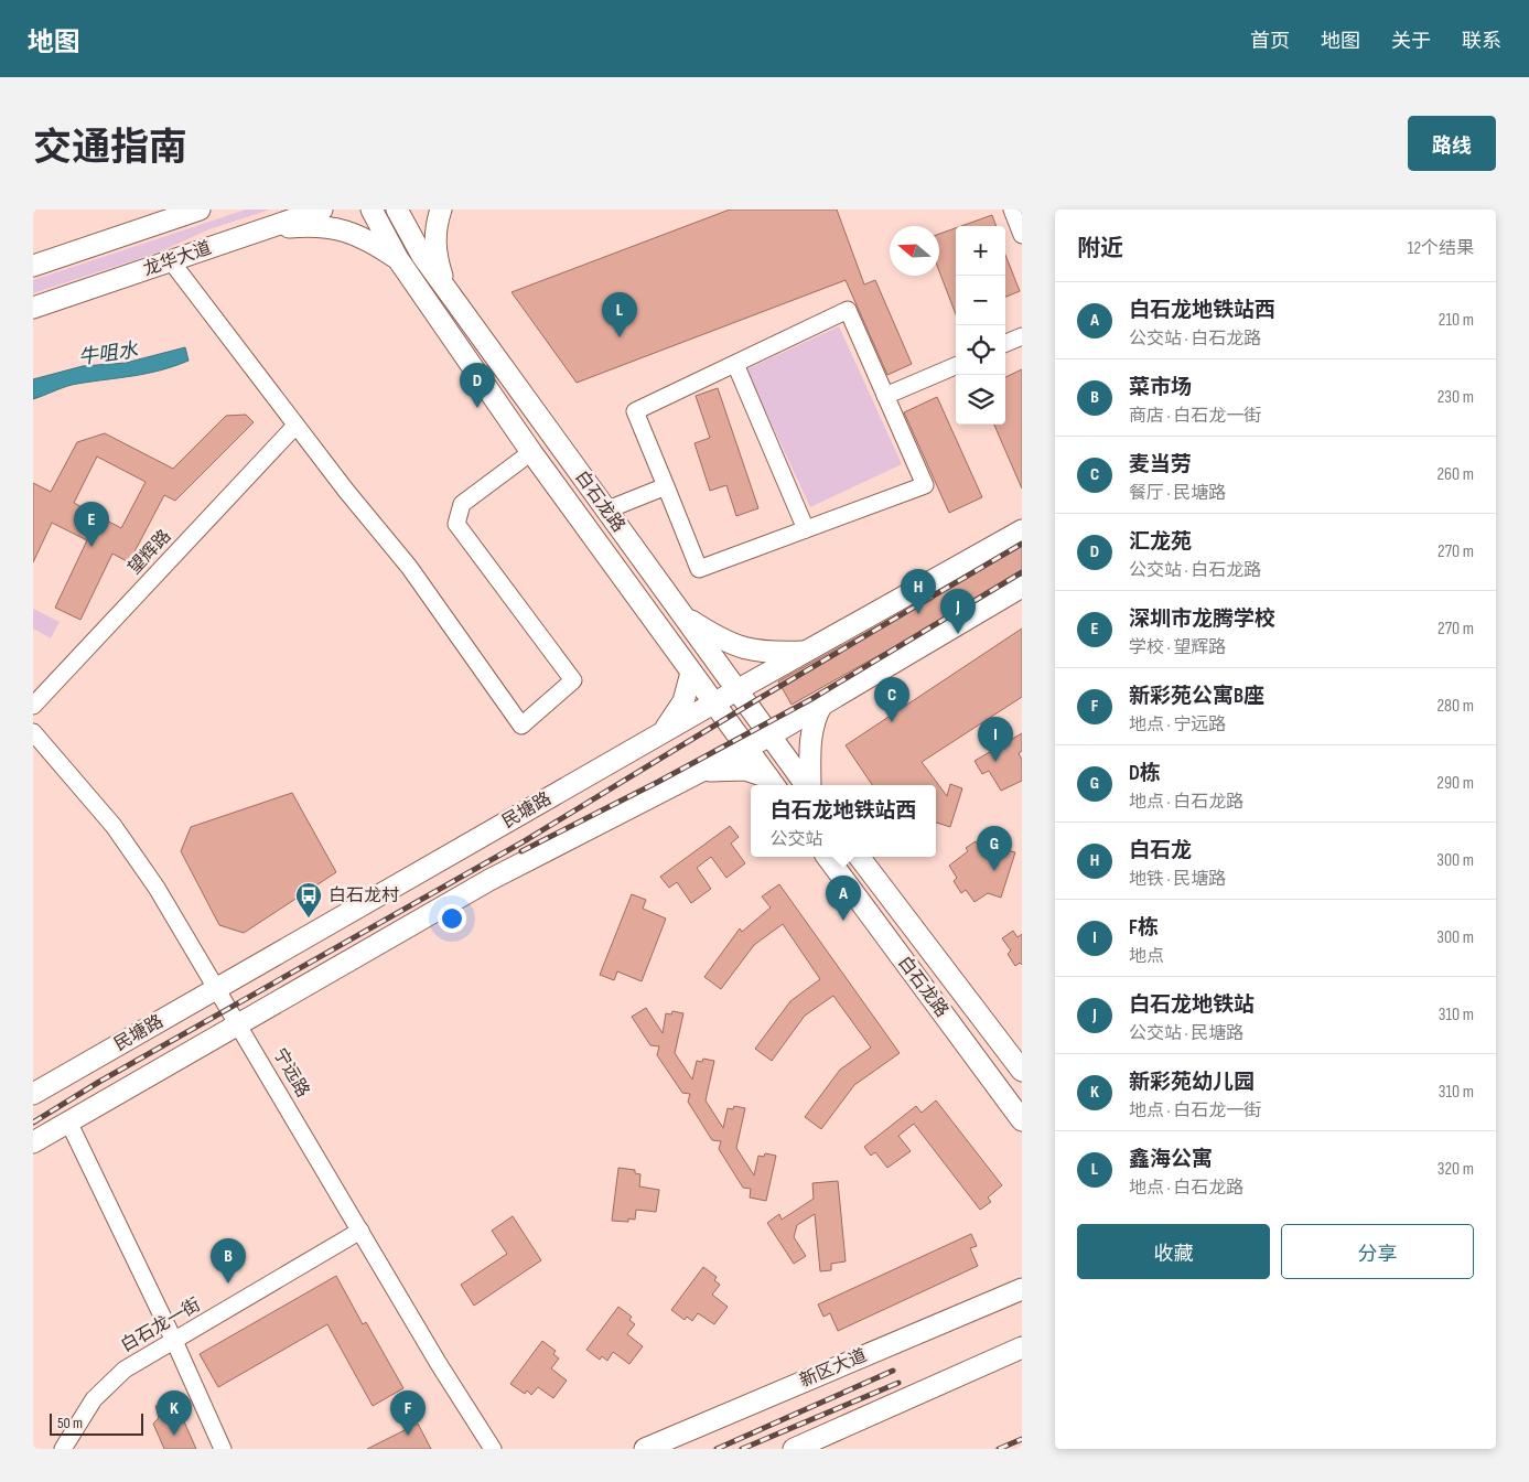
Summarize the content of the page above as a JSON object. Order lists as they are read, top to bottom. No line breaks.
{"streets":{"main road":["龙华大道","白石龙路","民塘路","新区大道"],"street":["望辉路","宁远路","白石龙一街"]},"crossings":[["白石龙路","民塘路"],["民塘路","宁远路"],["宁远路","白石龙一街"]],"water":["牛咀水"],"places":{"bus stop":["白石龙村"]},"scale_bar":"50 m","north":"left","page":{"header":"地图","nav":["首页","地图","关于","联系"],"title":"交通指南","buttons":["路线",["收藏","分享"]],"heading":["附近","12个结果"],"map_buttons":["+","−"],"list":[{"mark":"A","name":"白石龙地铁站西","note":"公交站 · 白石龙路","value":"210 m"},{"mark":"B","name":"菜市场","note":"商店 · 白石龙一街","value":"230 m"},{"mark":"C","name":"麦当劳","note":"餐厅 · 民塘路","value":"260 m"},{"mark":"D","name":"汇龙苑","note":"公交站 · 白石龙路","value":"270 m"},{"mark":"E","name":"深圳市龙腾学校","note":"学校 · 望辉路","value":"270 m"},{"mark":"F","name":"新彩苑公寓B座","note":"地点 · 宁远路","value":"280 m"},{"mark":"G","name":"D栋","note":"地点 · 白石龙路","value":"290 m"},{"mark":"H","name":"白石龙","note":"地铁 · 民塘路","value":"300 m"},{"mark":"I","name":"F栋","note":"地点","value":"300 m"},{"mark":"J","name":"白石龙地铁站","note":"公交站 · 民塘路","value":"310 m"},{"mark":"K","name":"新彩苑幼儿园","note":"地点 · 白石龙一街","value":"310 m"},{"mark":"L","name":"鑫海公寓","note":"地点 · 白石龙路","value":"320 m"}],"pins":["L","D","E","H","J","C","I","G","A","B","F","K"],"popup":["白石龙地铁站西","公交站"],"scale":"50 m"}}
